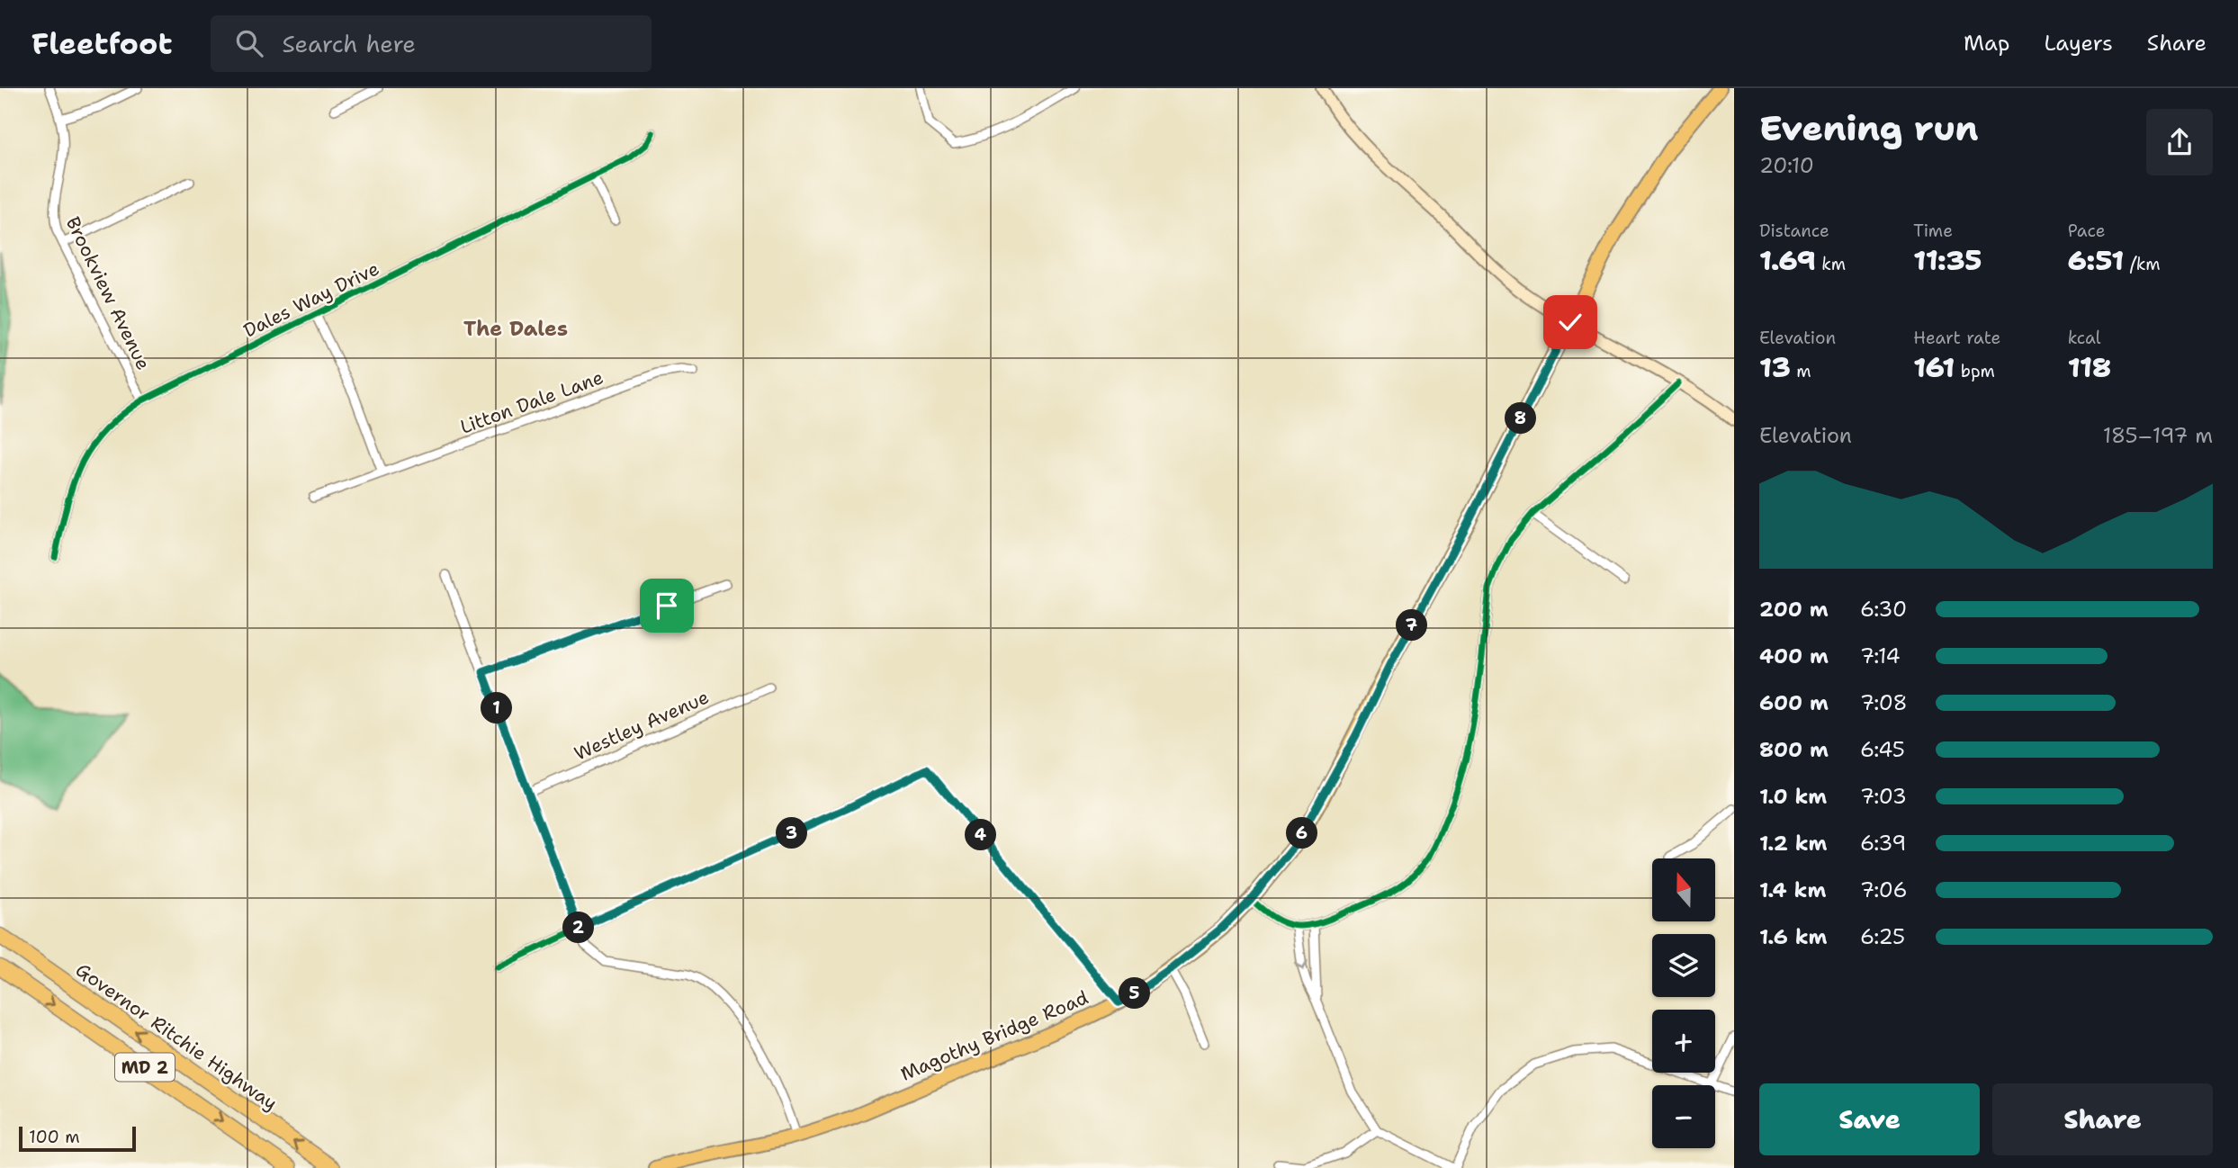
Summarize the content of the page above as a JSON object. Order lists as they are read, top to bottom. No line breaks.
{"streets":{"highway":["Governor Ritchie Highway","MD 2"],"main road":["Magothy Bridge Road"],"street":["Brookview Avenue","Dales Way Drive","Litton Dale Lane","Westley Avenue"]},"crossings":[["Brookview Avenue","Dales Way Drive"]],"districts":["The Dales"],"scale_bar":"100 m","north":"top","page":{"header":"Fleetfoot","search":"Search here","nav":["Map","Layers","Share"],"heading":["Evening run","20:10"],"stats":[["Distance","1.69 km"],["Time","11:35"],["Pace","6:51 /km"],["Elevation","13 m"],["Heart rate","161 bpm"],["kcal","118"]],"pins":["8","7","1","3","6","4","2","5"],"chart":["Elevation","185–197 m"],"list":[{"name":"200 m","note":"6:30"},{"name":"400 m","note":"7:14"},{"name":"600 m","note":"7:08"},{"name":"800 m","note":"6:45"},{"name":"1.0 km","note":"7:03"},{"name":"1.2 km","note":"6:39"},{"name":"1.4 km","note":"7:06"},{"name":"1.6 km","note":"6:25"}],"map_buttons":["+","−"],"buttons":["Save","Share"],"scale":"100 m"}}
